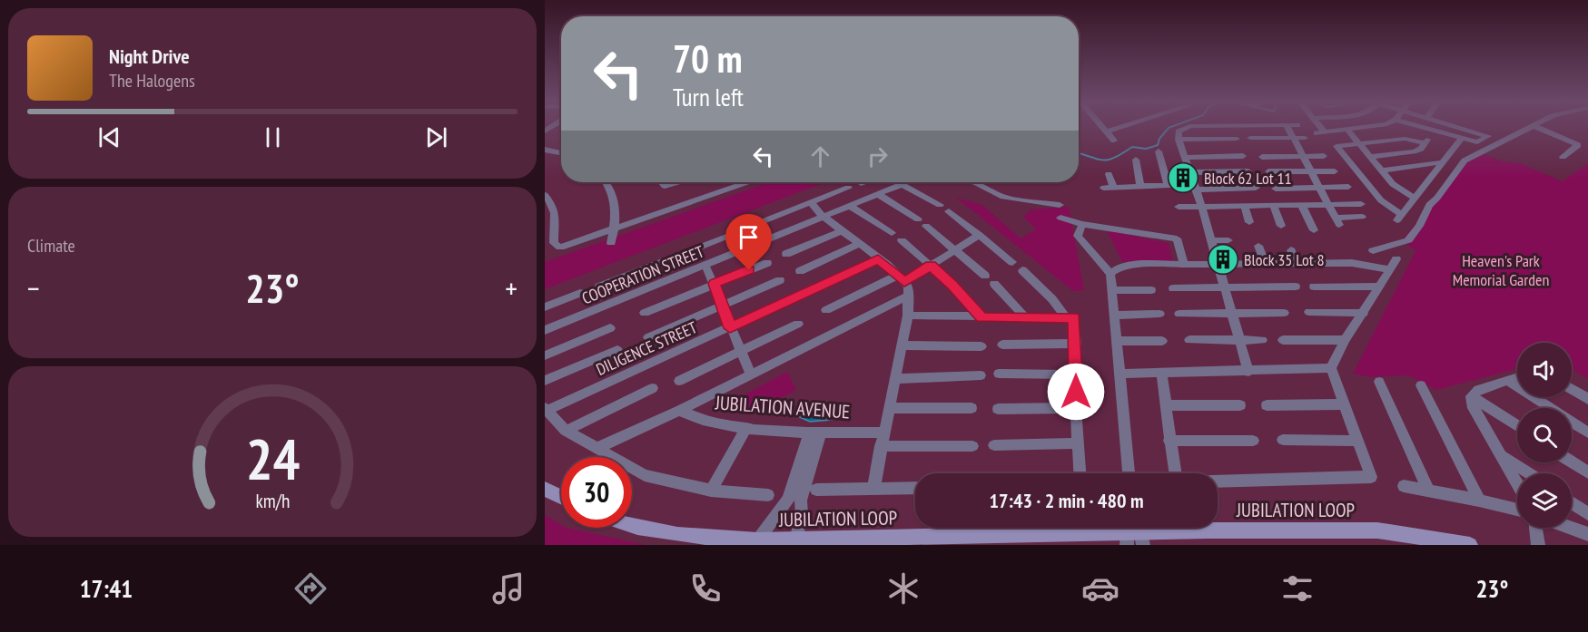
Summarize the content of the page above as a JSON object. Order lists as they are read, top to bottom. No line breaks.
{"streets":{"main road":["JUBILATION LOOP"],"street":["COOPERATION STREET","DILIGENCE STREET","JUBILATION AVENUE"]},"parks":["Heaven's Park Memorial Garden"],"places":{"building":["Block 62 Lot 11","Block 35 Lot 8"]},"page":{"turn":["70 m","Turn left"],"song":["Night Drive","The Halogens"],"tile":"Climate","heat":["−","23°","+"],"limit":"30","trip":"17:43 · 2 min · 480 m","tabs":["17:41","23°"],"gauge":["24","km/h"]}}
